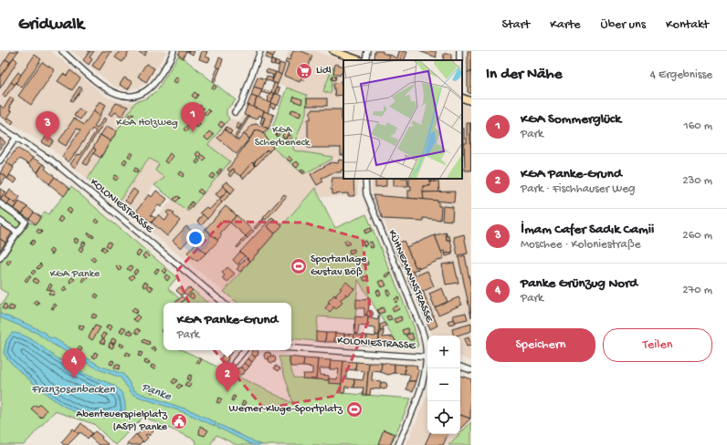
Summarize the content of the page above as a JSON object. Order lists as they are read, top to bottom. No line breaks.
{"streets":{"street":["KOLONIESTRASSE","KÜHNEMANNSTRASSE"]},"water":["Franzosenbecken","Panke"],"parks":["KGA Holzweg","KGA Scherbeneck","KGA Panke"],"places":{"supermarket":["Lidl"],"sports":["Sportanlage Gustav Böß","Werner-Kluge-Sportplatz"],"public building":["Abenteuerspielplatz (ASP) Panke"]},"page":{"header":"Gridwalk","nav":["Start","Karte","Über uns","Kontakt"],"heading":["In der Nähe","4 Ergebnisse"],"list":[{"mark":"1","name":"KGA Sommerglück","note":"Park","value":"160 m"},{"mark":"2","name":"KGA Panke-Grund","note":"Park · Fischhauser Weg","value":"230 m"},{"mark":"3","name":"İmam Cafer Sadık Camii","note":"Moschee · Koloniestraße","value":"260 m"},{"mark":"4","name":"Panke Grünzug Nord","note":"Park","value":"270 m"}],"pins":["1","3","4","2"],"popup":["KGA Panke-Grund","Park"],"buttons":["Speichern","Teilen"],"map_buttons":["+","−"]}}
